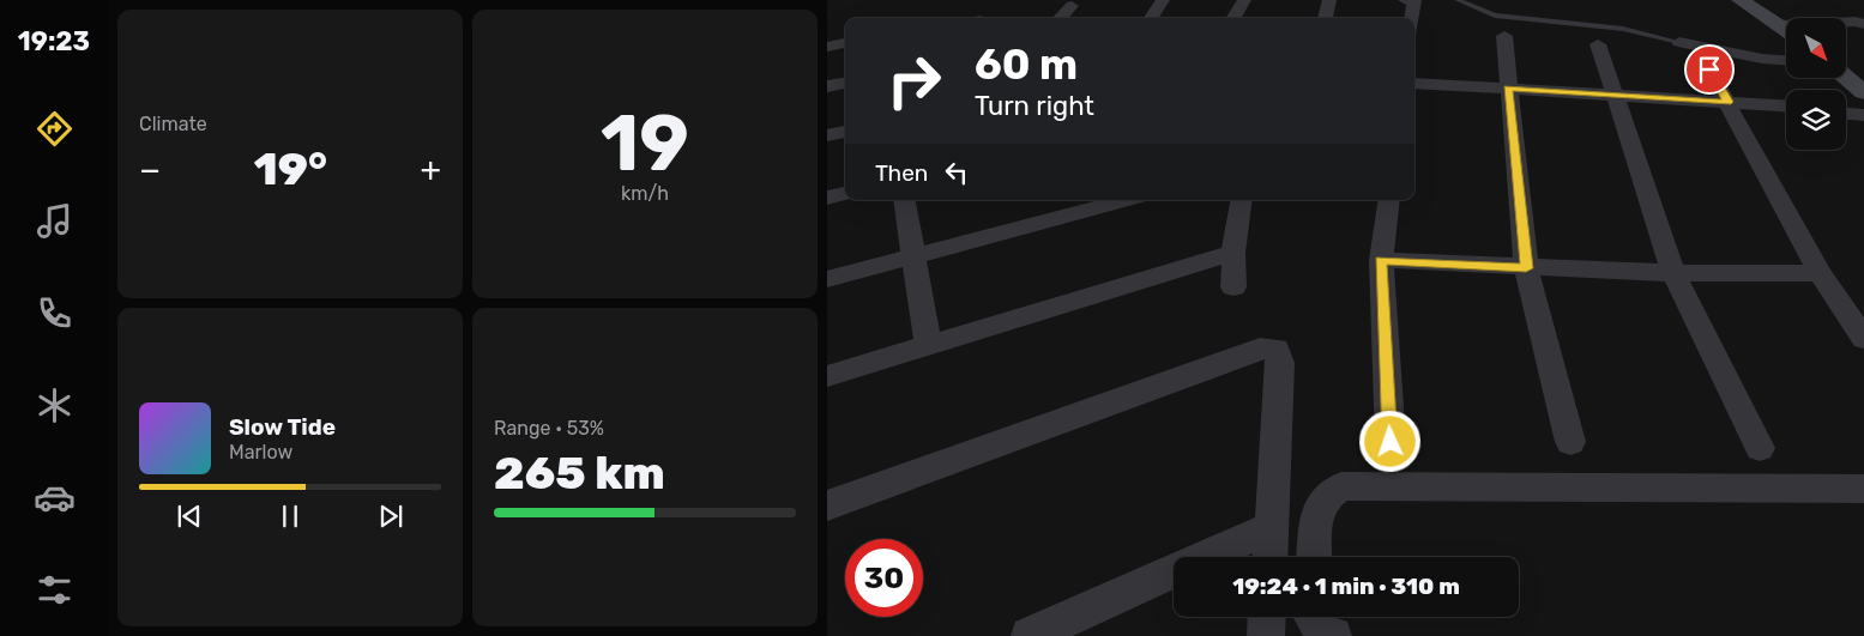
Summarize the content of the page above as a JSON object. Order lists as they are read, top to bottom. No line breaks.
{"north":"bottom right","page":{"tabs":"19:23","tile":["Climate",["19","km/h"],["Range · 53%","265 km"]],"turn":["60 m","Turn right"],"then":"Then","heat":["−","19°","+"],"song":["Slow Tide","Marlow"],"limit":"30","trip":"19:24 · 1 min · 310 m"}}
